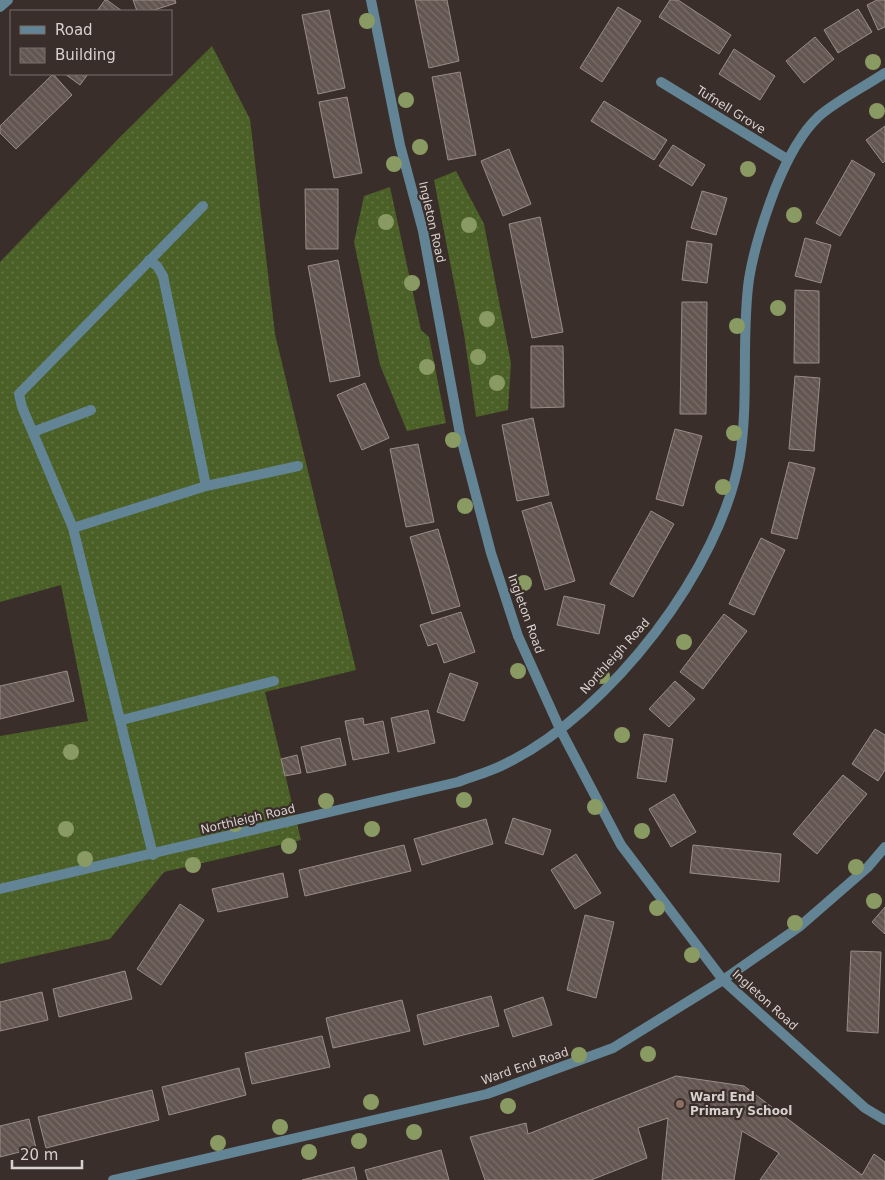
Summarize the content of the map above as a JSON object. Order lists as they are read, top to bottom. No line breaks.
{"streets":{"street":["Tufnell Grove","Ingleton Road","Northleigh Road","Ward End Road"]},"crossings":[["Tufnell Grove","Northleigh Road"],["Ingleton Road","Northleigh Road"],["Ingleton Road","Ward End Road"]],"places":["Ward End Primary School"],"legend":["Road","Building"],"scale_bar":"20 m"}
